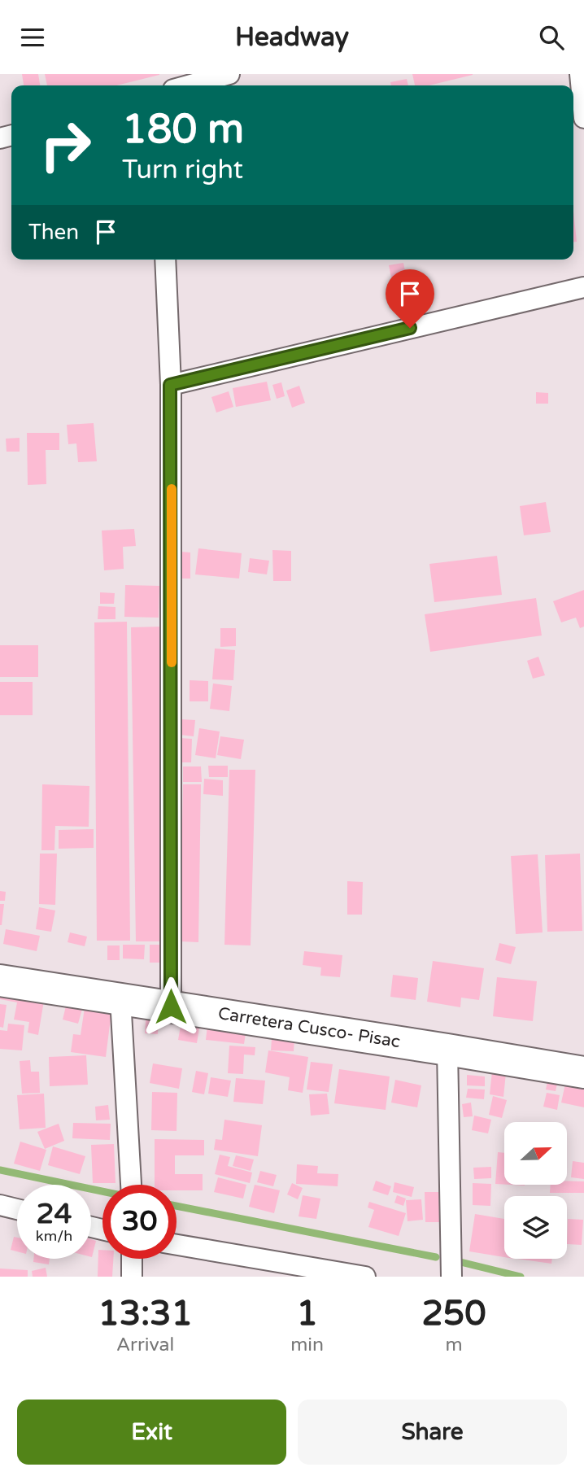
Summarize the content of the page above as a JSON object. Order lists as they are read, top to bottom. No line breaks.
{"streets":{"highway":["Carretera Cusco- Pisac"]},"north":"right","page":{"header":"Headway","turn":["180 m","Turn right"],"then":"Then","speed":"24 km/h","limit":"30","eta":["13:31","Arrival","1","min","250","m"],"buttons":["Exit","Share"]}}
